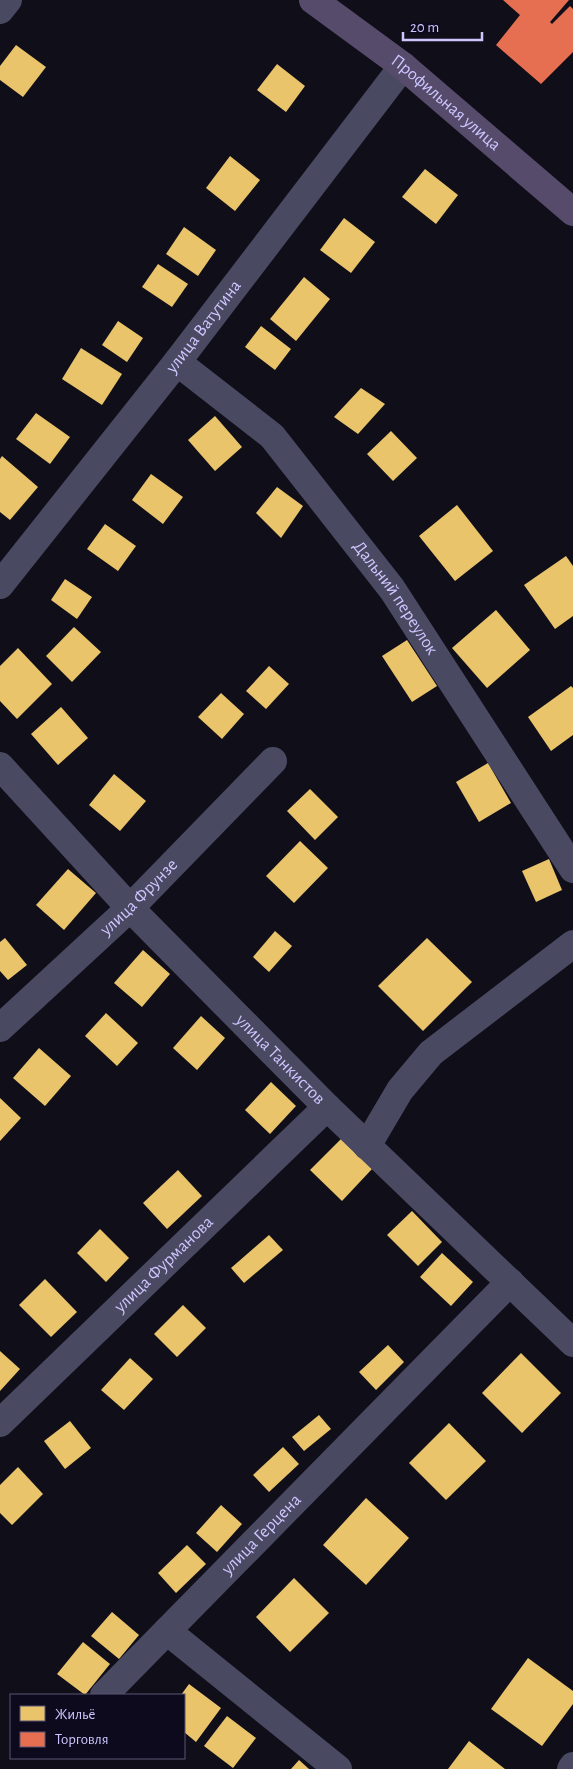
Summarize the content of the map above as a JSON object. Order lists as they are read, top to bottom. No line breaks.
{"streets":{"main road":["Профильная улица"],"street":["улица Ватутина","Дальний переулок","улица Фрунзе","улица Танкистов","улица Фурманова","улица Герцена"]},"crossings":[["Профильная улица","улица Ватутина"],["улица Ватутина","Дальний переулок"],["улица Фрунзе","улица Танкистов"],["улица Танкистов","улица Фурманова"],["улица Танкистов","улица Герцена"]],"legend":["Жильё","Торговля"],"scale_bar":"20 m"}
